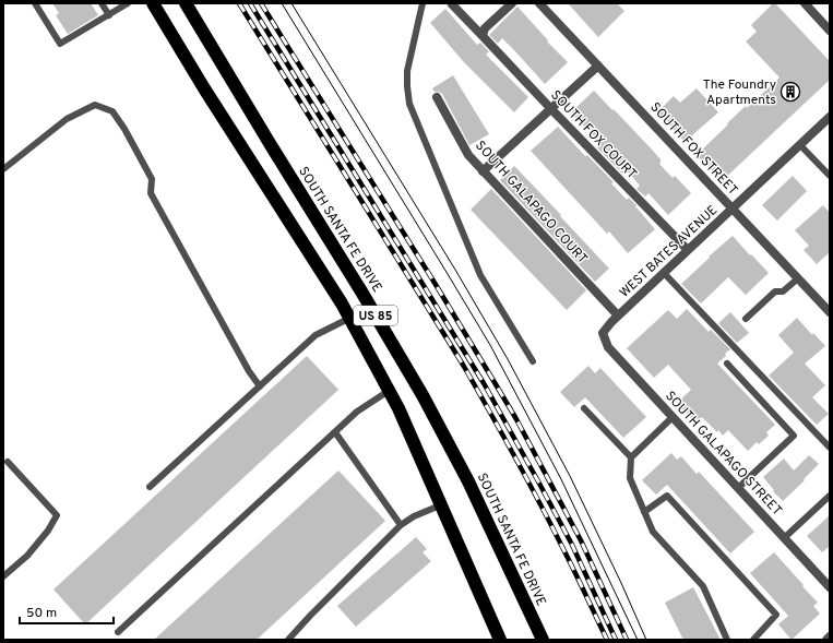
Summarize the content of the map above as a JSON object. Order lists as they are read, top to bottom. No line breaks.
{"streets":{"highway":["SOUTH SANTA FE DRIVE","US 85"],"street":["SOUTH FOX COURT","SOUTH FOX STREET","SOUTH GALAPAGO COURT","WEST BATES AVENUE","SOUTH GALAPAGO STREET"]},"crossings":[["SOUTH FOX COURT","WEST BATES AVENUE"],["SOUTH FOX STREET","WEST BATES AVENUE"],["SOUTH GALAPAGO COURT","WEST BATES AVENUE"],["WEST BATES AVENUE","SOUTH GALAPAGO STREET"]],"places":{"building":["The Foundry Apartments"]},"scale_bar":"50 m"}
